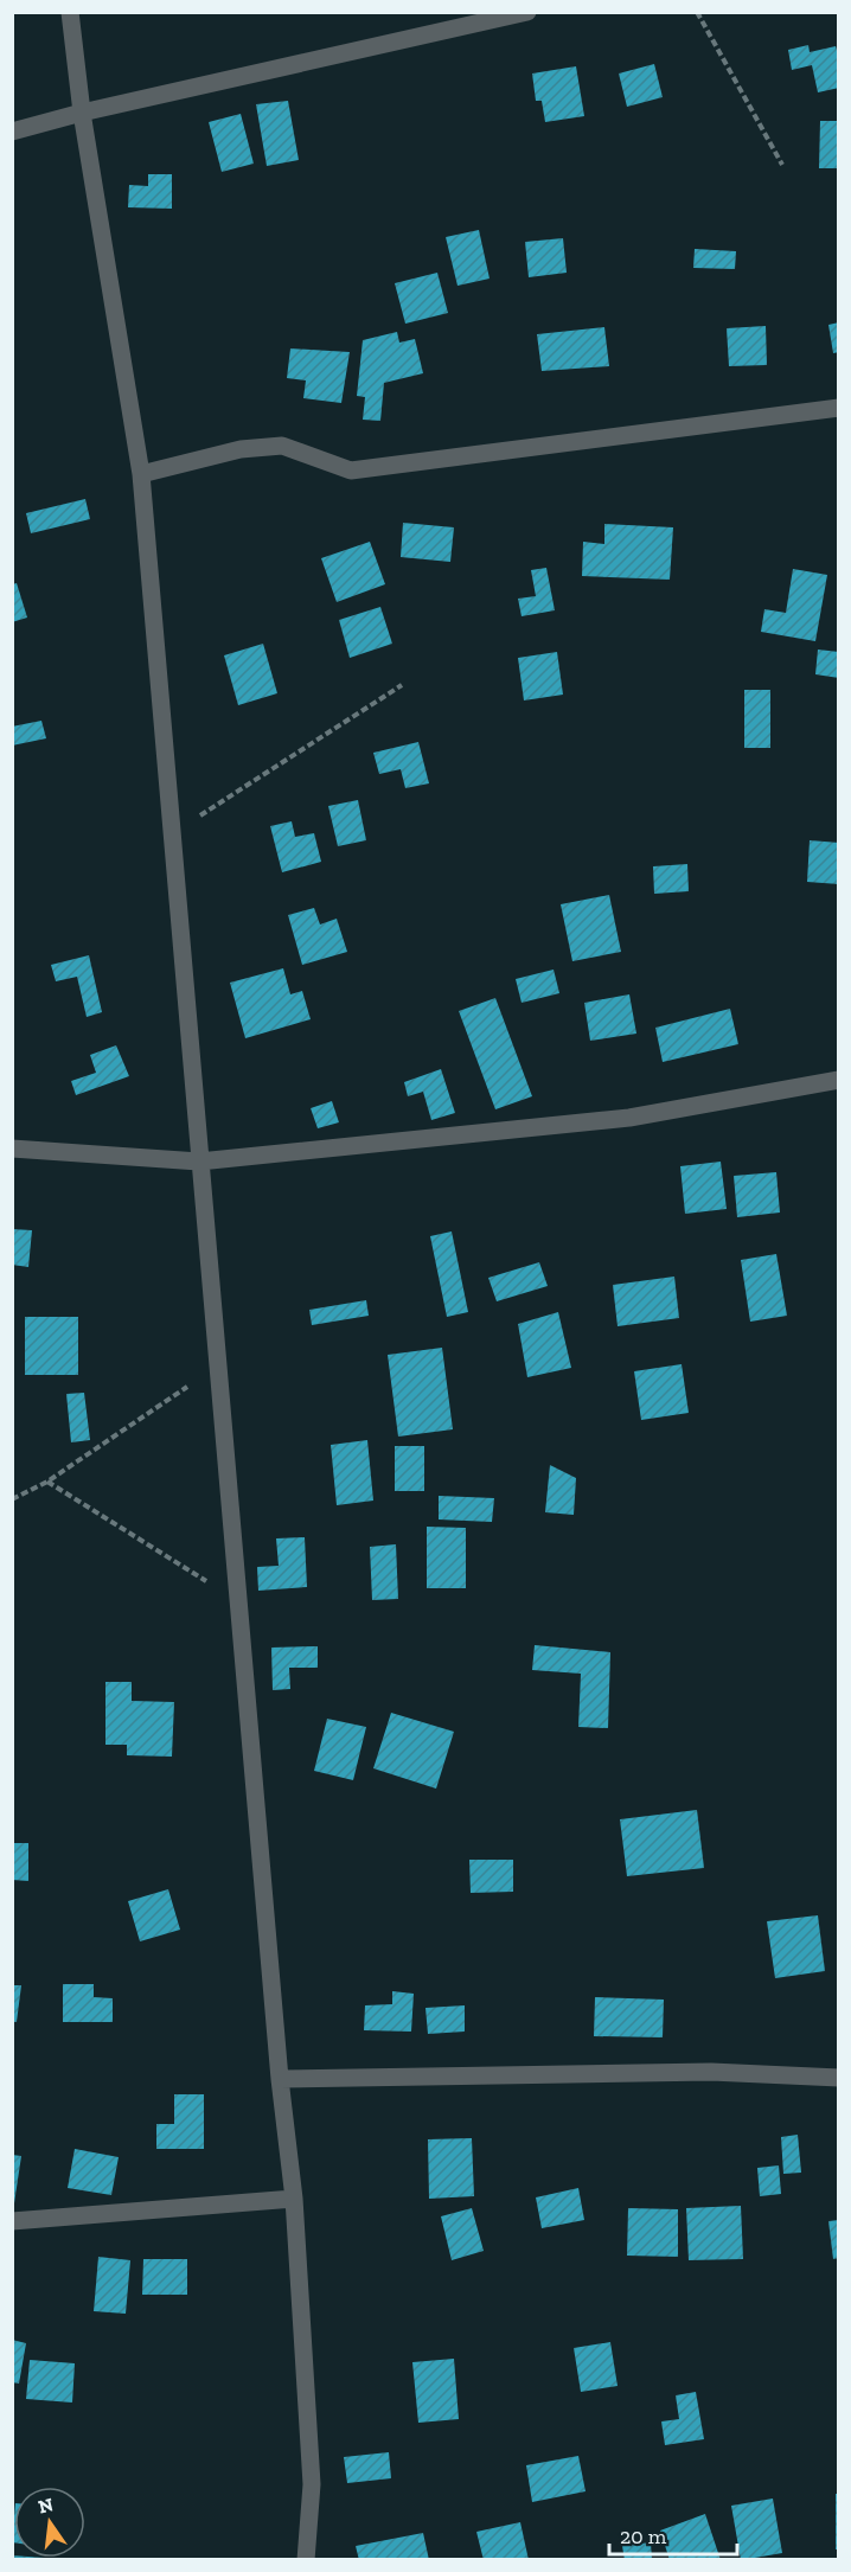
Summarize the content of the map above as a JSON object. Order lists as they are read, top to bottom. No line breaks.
{"scale_bar":"20 m","north":"top"}
